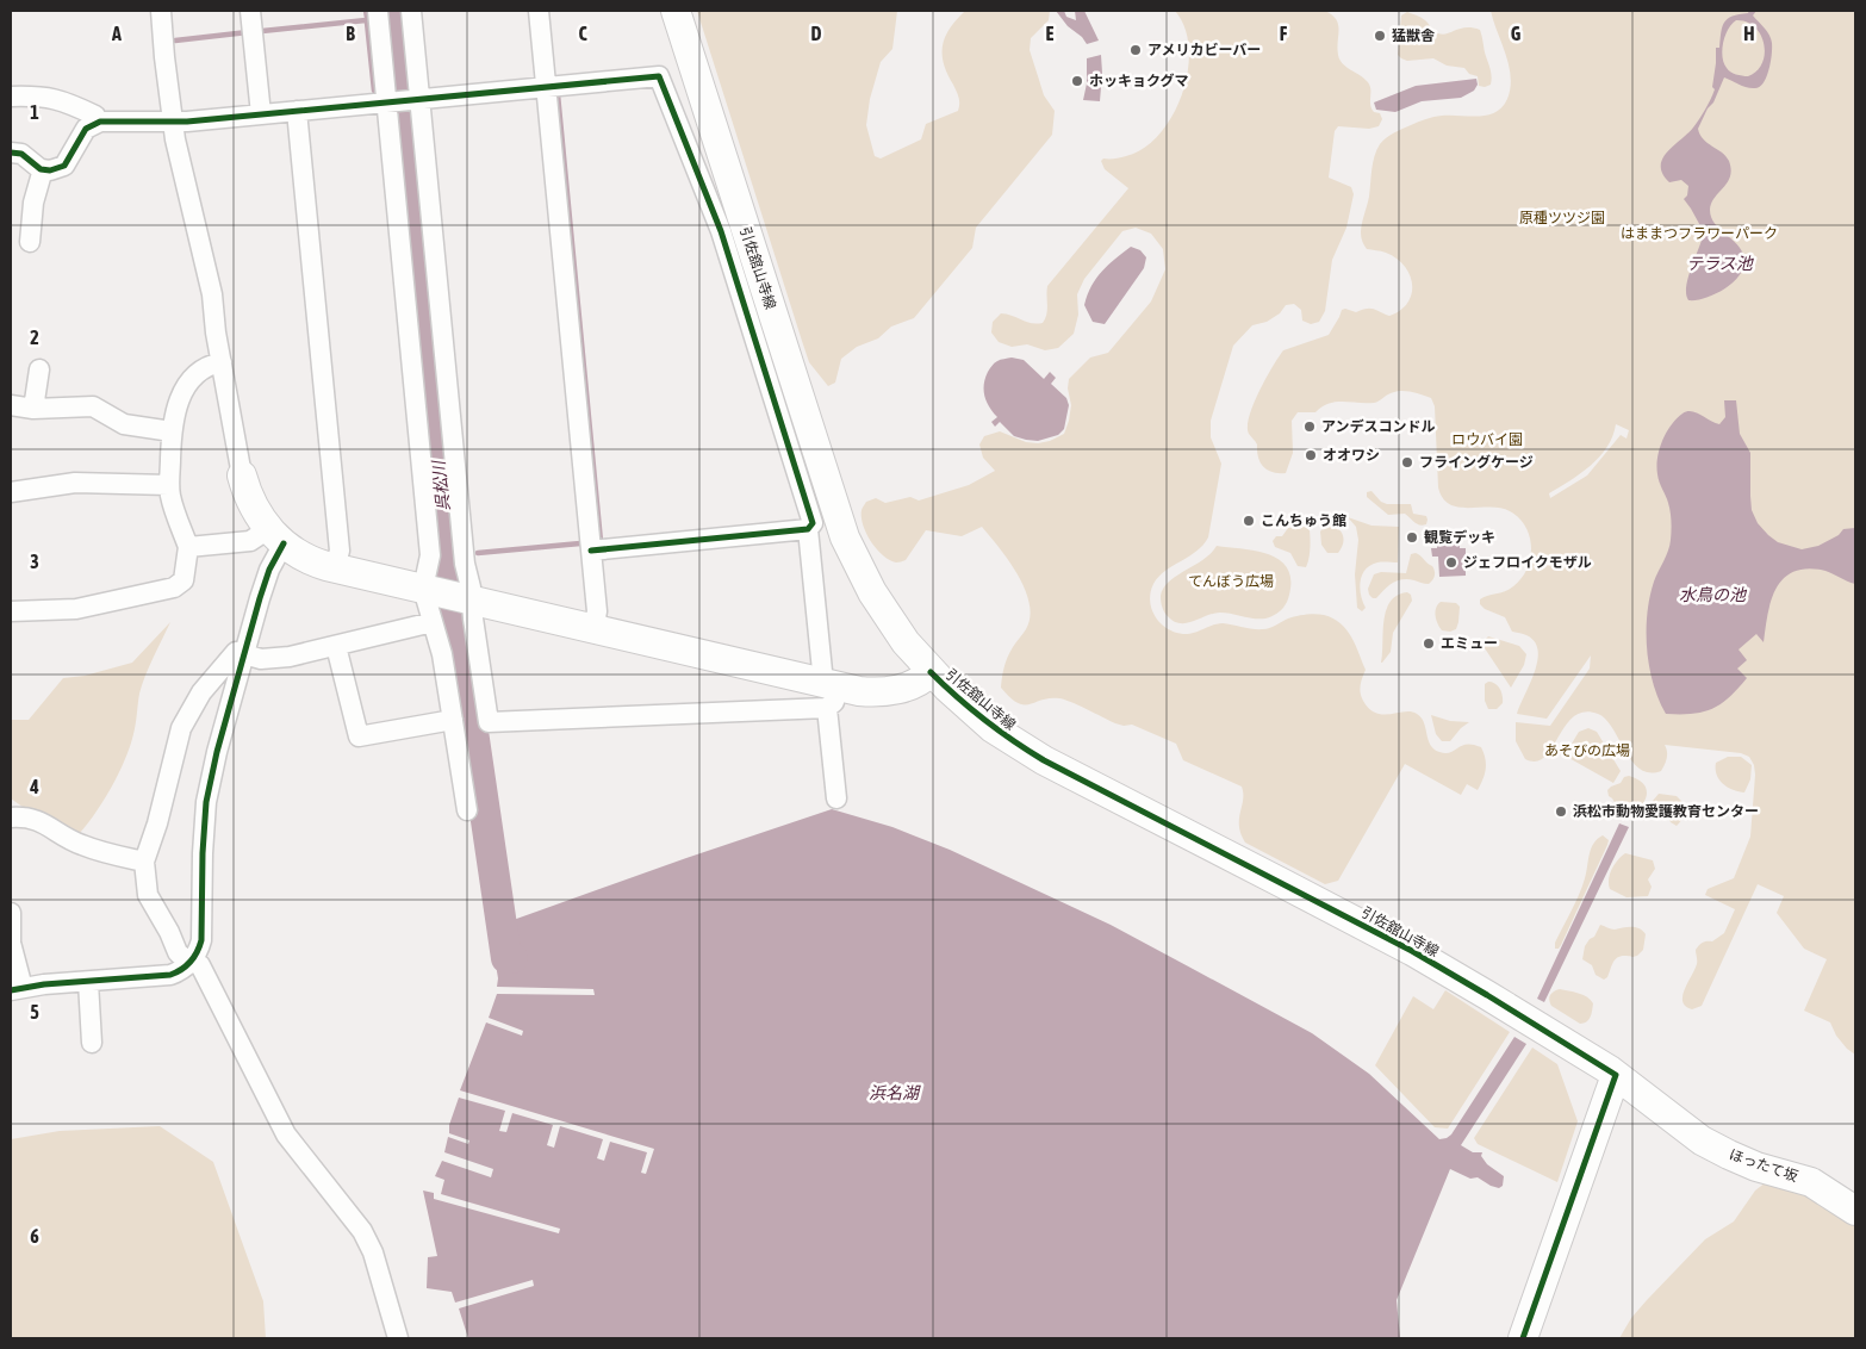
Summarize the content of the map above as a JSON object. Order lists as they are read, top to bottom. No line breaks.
{"streets":{"main road":["引佐舘山寺線","ほったて坂"]},"crossings":[["引佐舘山寺線","ほったて坂"]],"water":["テラス池","呉松川","水鳥の池","浜名湖"],"parks":["原種ツツジ園","はままつフラワーパーク","ロウバイ園","てんぼう広場","あそびの広場"],"places":["猛獣舎","アメリカビーバー","ホッキョクグマ","アンデスコンドル","オオワシ","フライングケージ","こんちゅう館","観覧デッキ","ジェフロイクモザル","エミュー","浜松市動物愛護教育センター"],"grid":{"columns":["A","B","C","D","E","F","G","H"],"rows":["1","2","3","4","5","6"]}}
